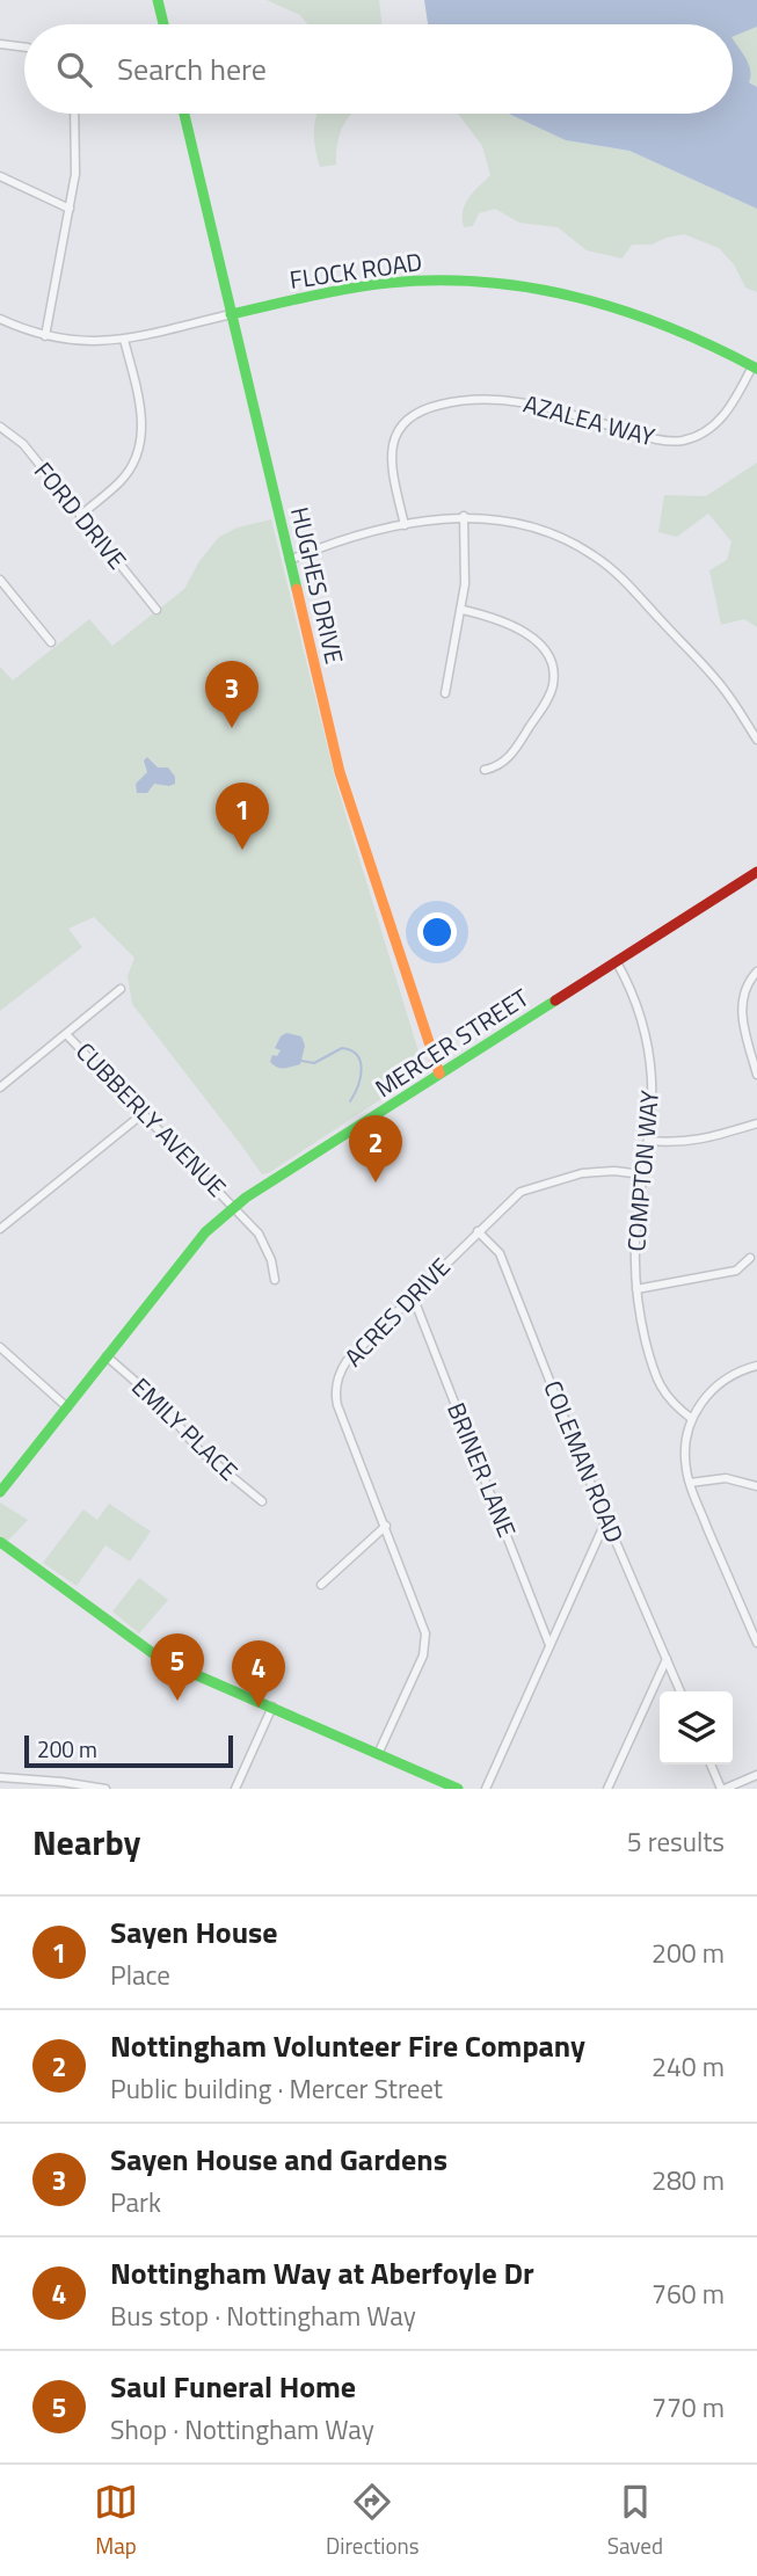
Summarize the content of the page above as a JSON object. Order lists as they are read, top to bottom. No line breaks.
{"streets":{"street":["FLOCK ROAD","AZALEA WAY","FORD DRIVE","HUGHES DRIVE","MERCER STREET","CUBBERLY AVENUE","COMPTON WAY","ACRES DRIVE","EMILY PLACE","COLEMAN ROAD","BRINER LANE"]},"crossings":[["FLOCK ROAD","AZALEA WAY"],["FLOCK ROAD","HUGHES DRIVE"],["HUGHES DRIVE","MERCER STREET"],["MERCER STREET","CUBBERLY AVENUE"],["MERCER STREET","COMPTON WAY"],["MERCER STREET","EMILY PLACE"],["COMPTON WAY","ACRES DRIVE"],["ACRES DRIVE","COLEMAN ROAD"],["ACRES DRIVE","BRINER LANE"]],"scale_bar":"200 m","page":{"search":"Search here","pins":["3","1","2","5","4"],"scale":"200 m","heading":["Nearby","5 results"],"list":[{"mark":"1","name":"Sayen House","note":"Place","value":"200 m"},{"mark":"2","name":"Nottingham Volunteer Fire Company","note":"Public building · Mercer Street","value":"240 m"},{"mark":"3","name":"Sayen House and Gardens","note":"Park","value":"280 m"},{"mark":"4","name":"Nottingham Way at Aberfoyle Dr","note":"Bus stop · Nottingham Way","value":"760 m"},{"mark":"5","name":"Saul Funeral Home","note":"Shop · Nottingham Way","value":"770 m"}],"nav":["Map","Directions","Saved"]}}
